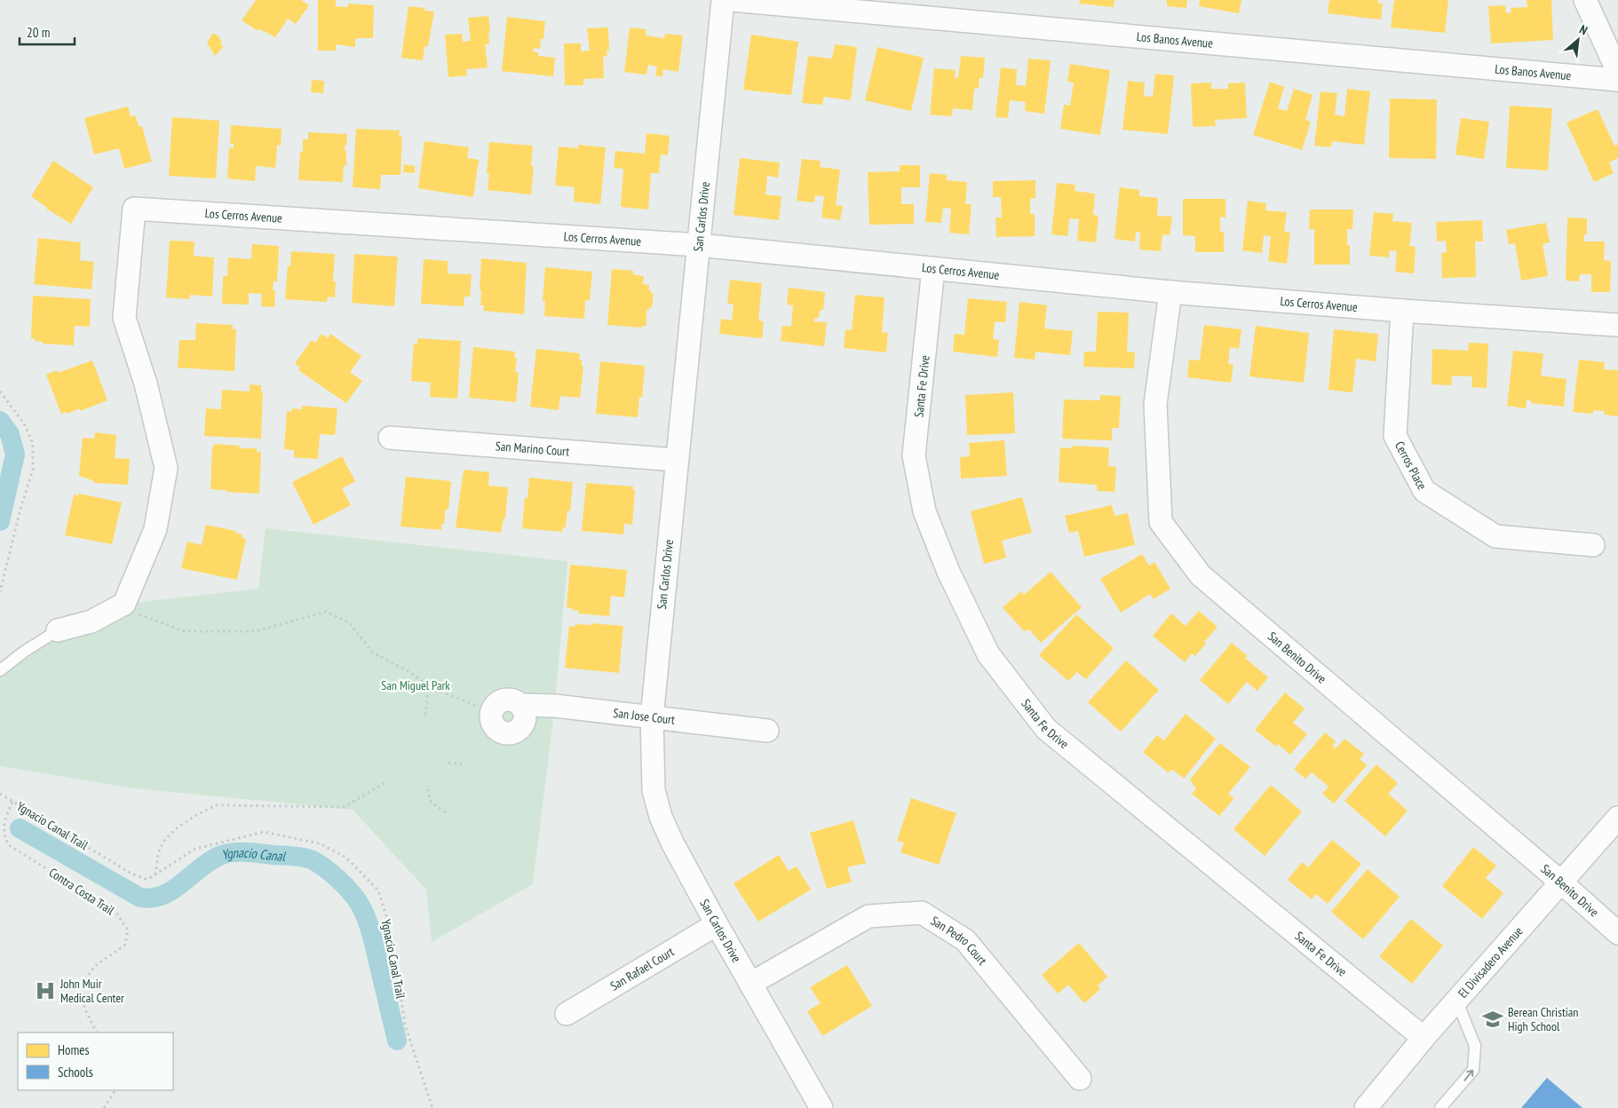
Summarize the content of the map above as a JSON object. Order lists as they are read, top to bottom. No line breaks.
{"streets":{"street":["Los Banos Avenue","Los Cerros Avenue","San Carlos Drive","Santa Fe Drive","San Marino Court","Cerros Place","San Benito Drive","San Jose Court","San Pedro Court","El Divisadero Avenue","San Rafael Court"],"path":["Ygnacio Canal Trail","Contra Costa Trail"]},"crossings":[["Los Cerros Avenue","San Carlos Drive"],["Los Cerros Avenue","Santa Fe Drive"],["Los Cerros Avenue","Cerros Place"],["Los Cerros Avenue","San Benito Drive"],["San Carlos Drive","San Marino Court"],["San Carlos Drive","San Jose Court"],["San Carlos Drive","San Pedro Court"],["San Carlos Drive","San Rafael Court"],["Santa Fe Drive","El Divisadero Avenue"],["San Benito Drive","El Divisadero Avenue"],["Ygnacio Canal Trail","Contra Costa Trail"]],"water":["Ygnacio Canal"],"parks":["San Miguel Park"],"places":{"hospital":["John Muir Medical Center"],"school or university":["Berean Christian High School"]},"legend":["Homes","Schools"],"scale_bar":"20 m","north":"top right"}
